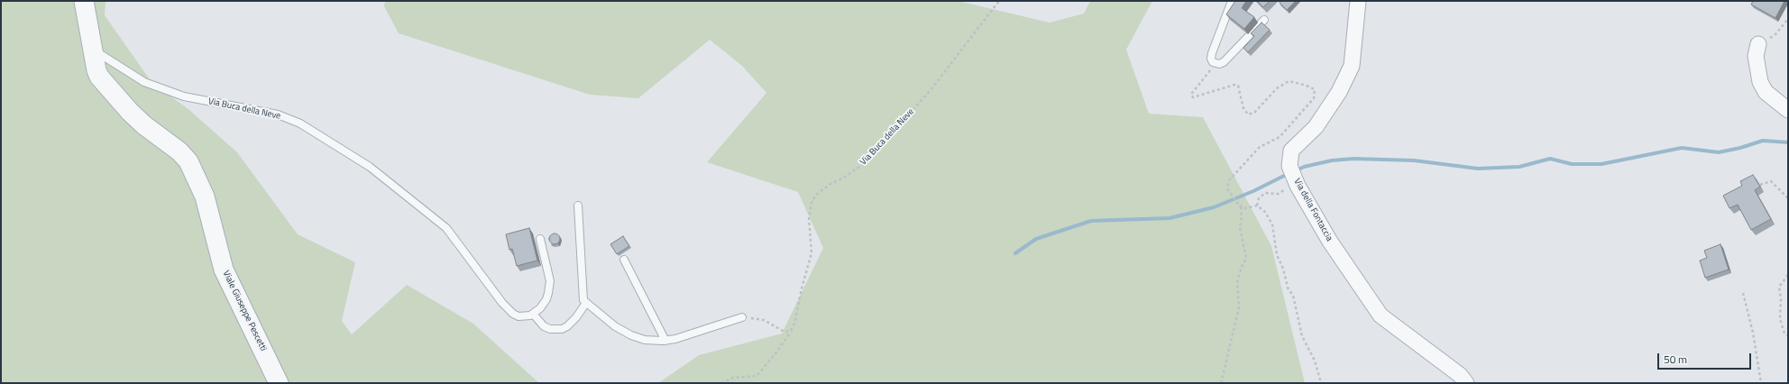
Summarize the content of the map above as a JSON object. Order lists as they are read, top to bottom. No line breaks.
{"streets":{"street":["Via della Fontaccia","Viale Giuseppe Pescetti"],"lane":["Via Buca della Neve"]},"crossings":[["Via Buca della Neve","Viale Giuseppe Pescetti"]],"scale_bar":"50 m"}
